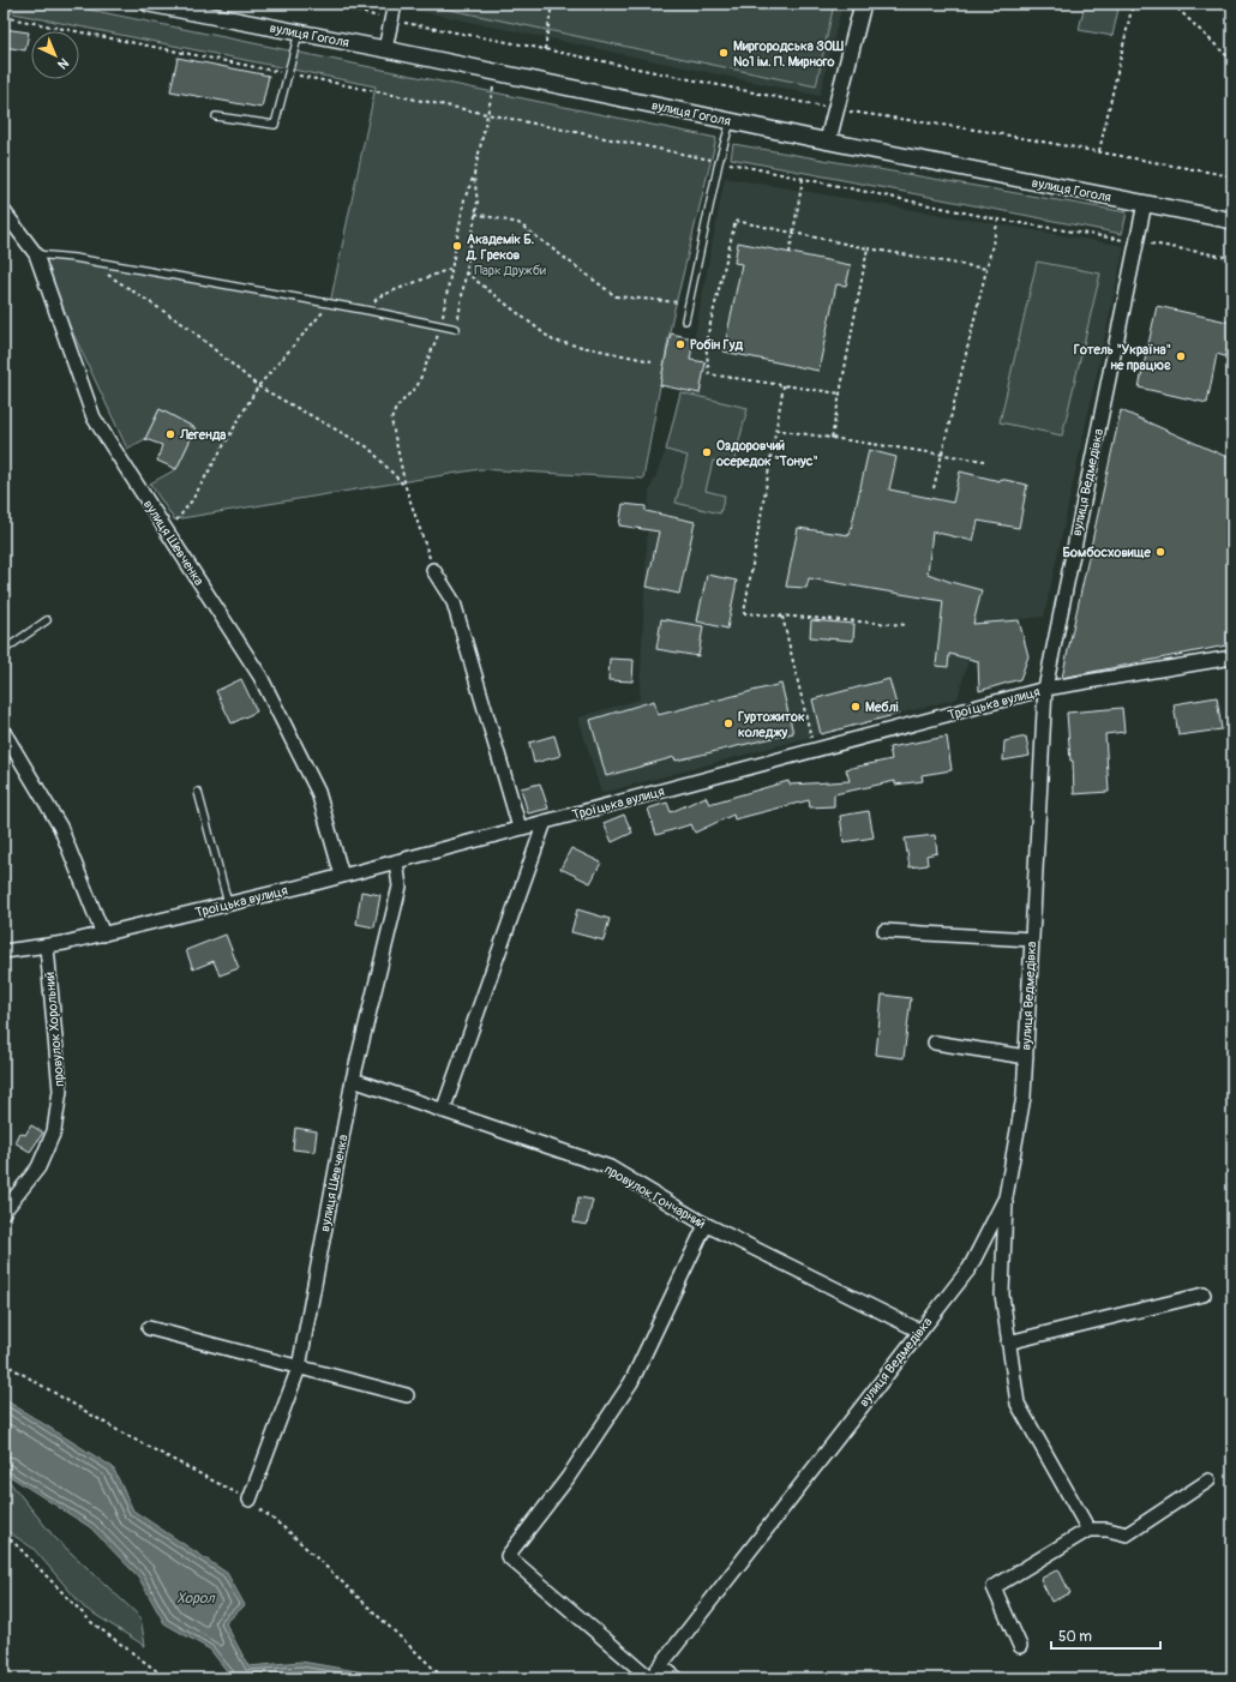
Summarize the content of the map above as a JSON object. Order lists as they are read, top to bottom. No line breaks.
{"streets":{"street":["вулиця Гоголя","вулиця Ведмедівка","вулиця Шевченка","Троїцька вулиця","провулок Хорольний","провулок Гончарний"]},"crossings":[["вулиця Гоголя","вулиця Ведмедівка"],["вулиця Ведмедівка","Троїцька вулиця"],["вулиця Ведмедівка","провулок Гончарний"],["вулиця Шевченка","Троїцька вулиця"],["вулиця Шевченка","провулок Гончарний"],["Троїцька вулиця","провулок Хорольний"]],"water":["Хорол"],"parks":["Парк Дружби"],"places":["Миргородська ЗОШ №1 ім. П. Мирного","Академік Б. Д. Греков","Робін Гуд","Готель \"Україна\" не працює","Легенда","Оздоровчий осередок \"Тонус\"","Бомбосховище","Меблі","Гуртожиток коледжу"],"scale_bar":"50 m","north":"bottom right"}
